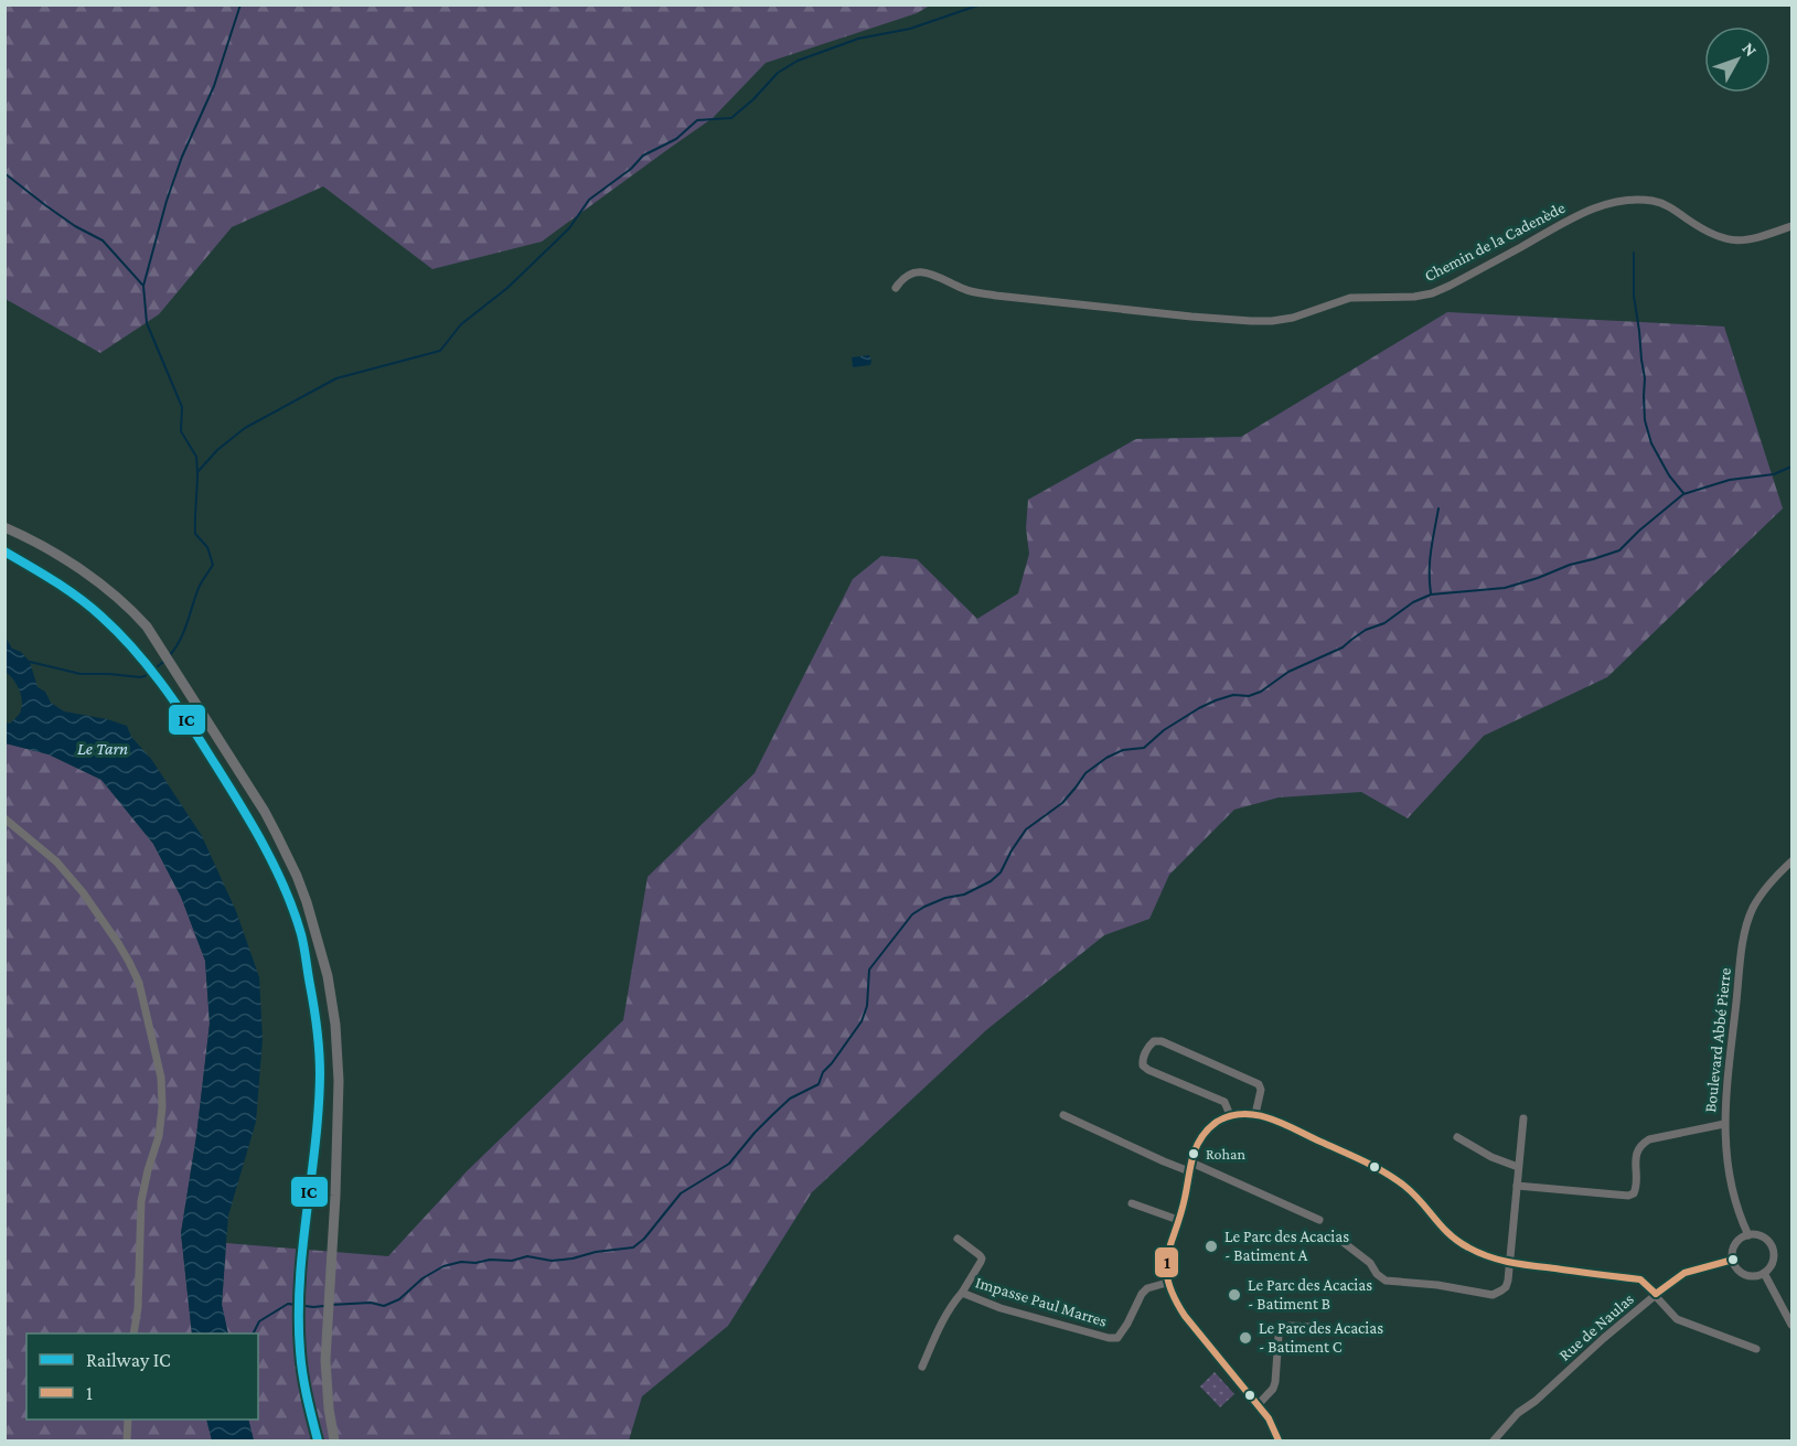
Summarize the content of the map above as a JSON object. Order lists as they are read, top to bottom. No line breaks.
{"streets":{"street":["Chemin de la Cadenède","Boulevard Abbé Pierre","Impasse Paul Marres","Rue de Naulas"]},"crossings":[["Boulevard Abbé Pierre","Rue de Naulas"]],"water":["Le Tarn"],"places":["Rohan","Le Parc des Acacias - Batiment A","Le Parc des Acacias - Batiment B","Le Parc des Acacias - Batiment C"],"lines":["rail line IC","transit line 1"],"legend":["Railway IC","1"],"north":"top right"}
